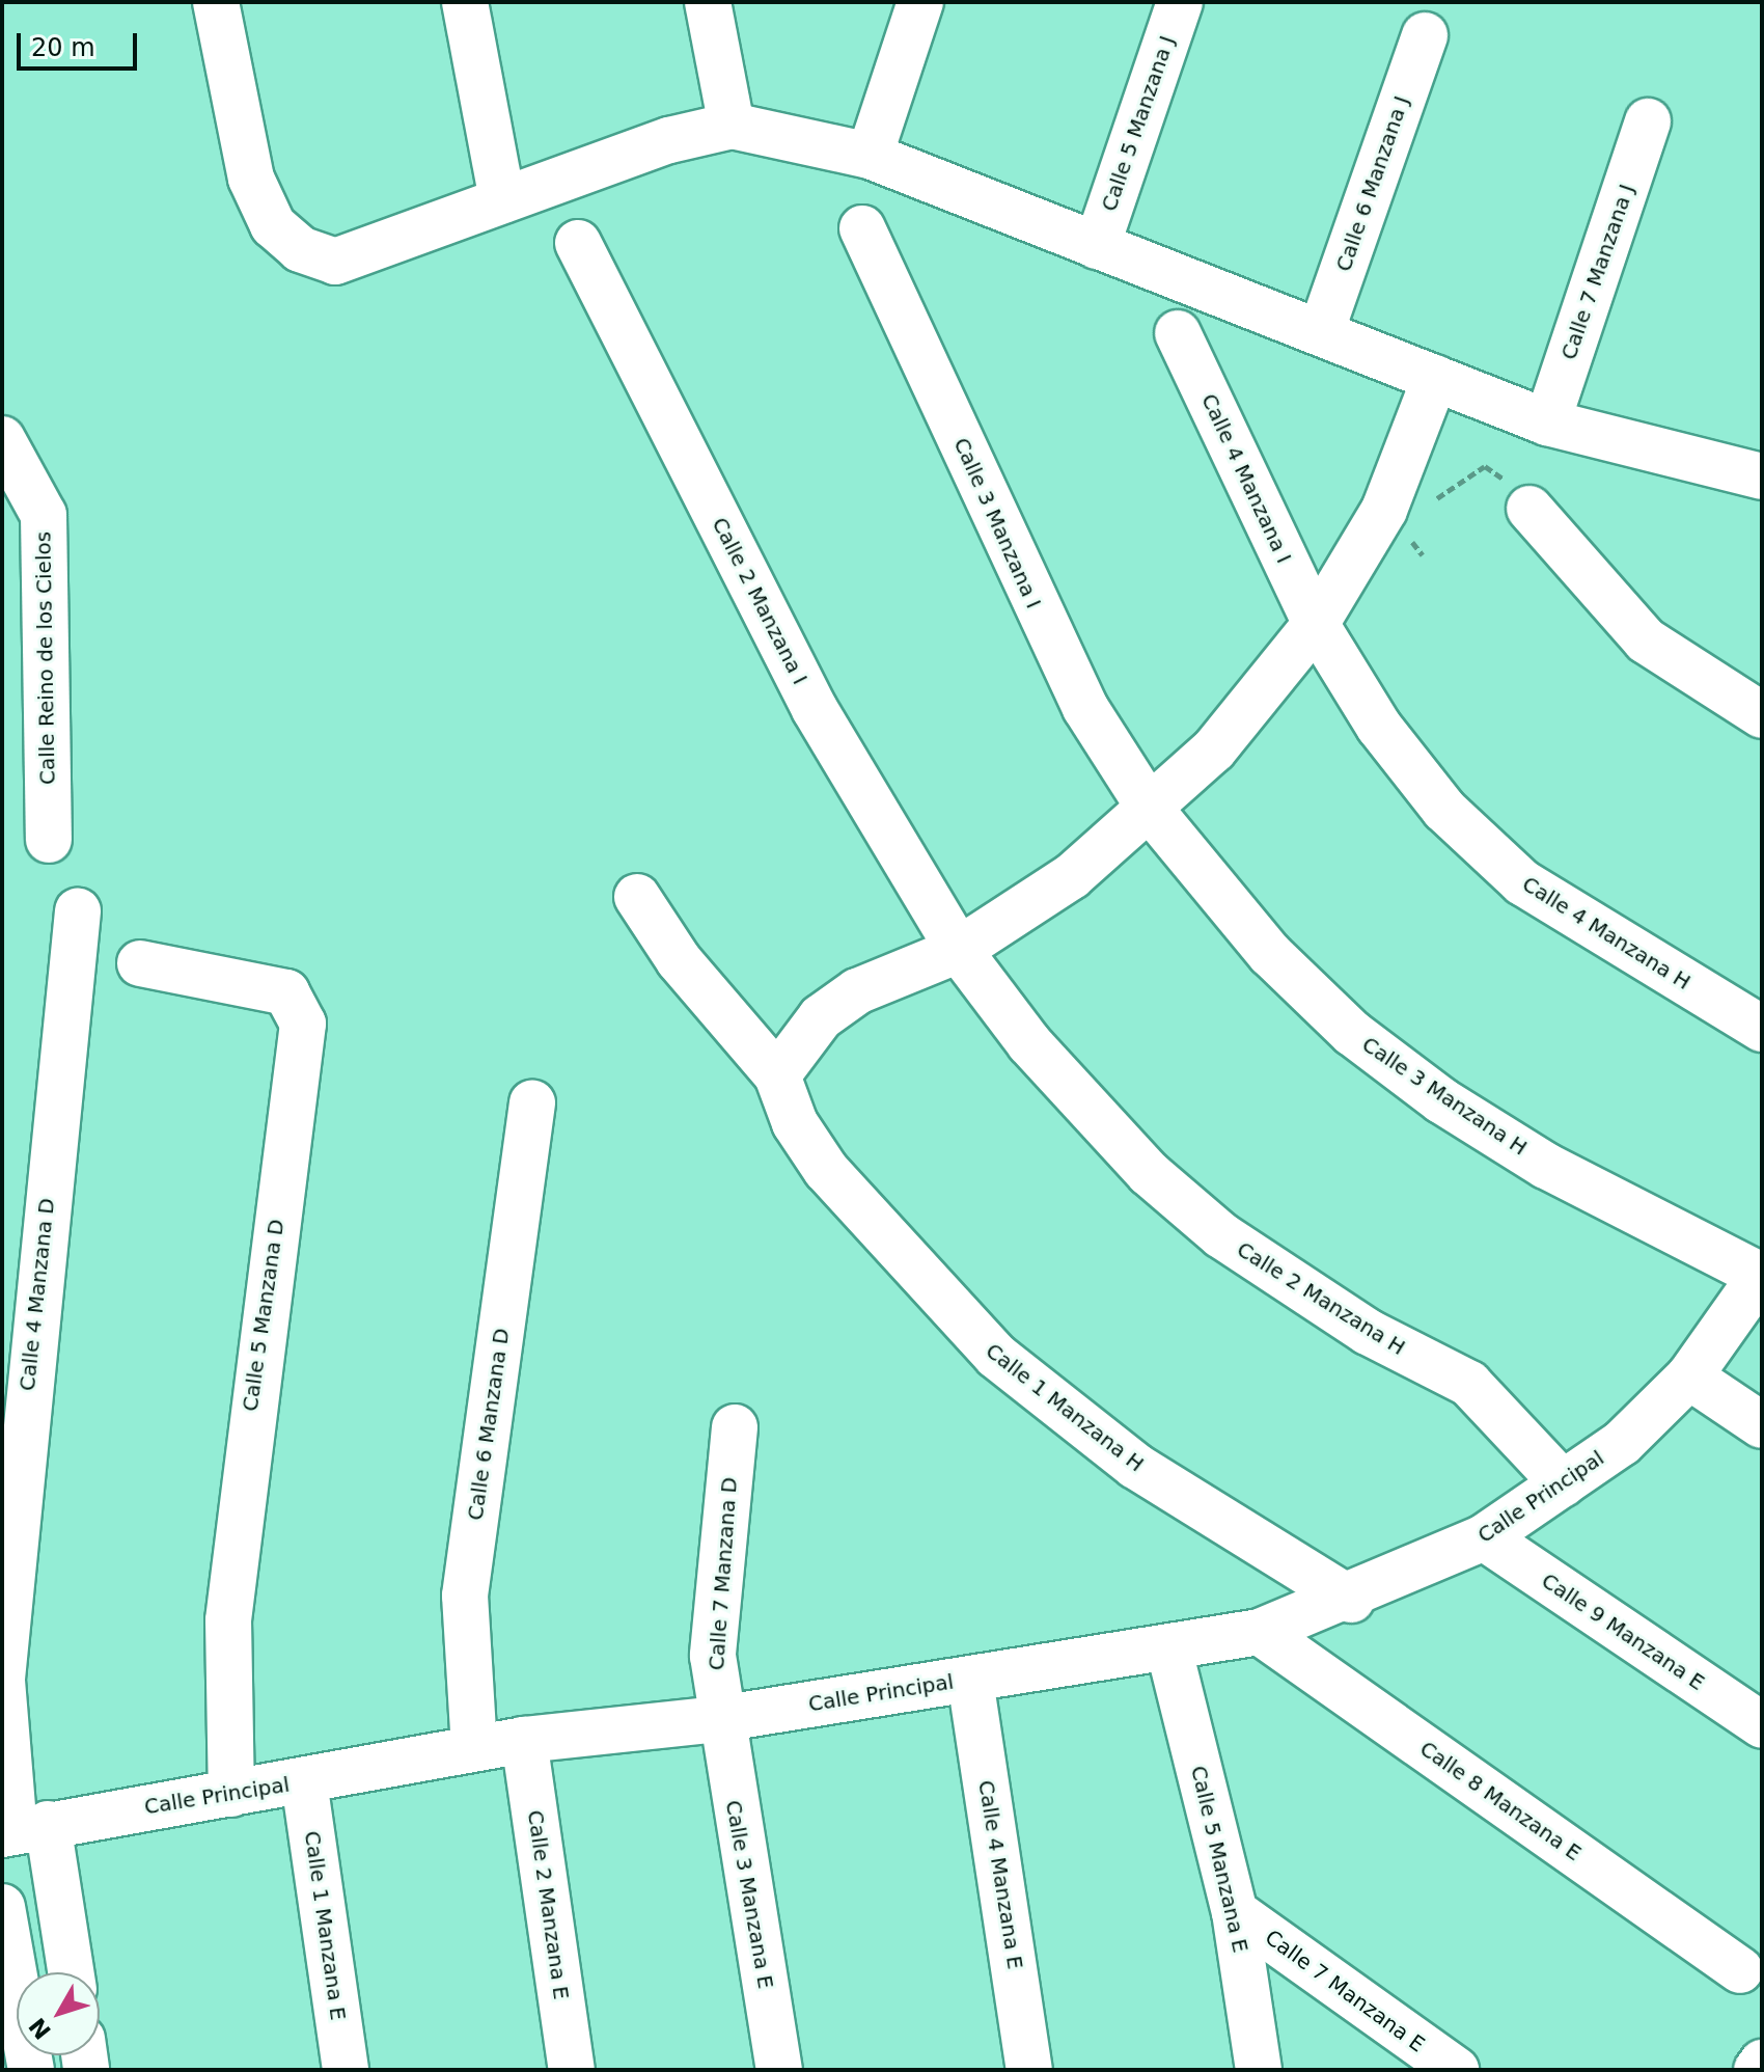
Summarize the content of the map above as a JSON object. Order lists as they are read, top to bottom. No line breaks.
{"streets":{"street":["Calle 5 Manzana J","Calle 6 Manzana J","Calle 7 Manzana J","Calle 4 Manzana I","Calle 3 Manzana I","Calle 2 Manzana I","Calle Reino de los Cielos","Calle 4 Manzana H","Calle 3 Manzana H","Calle 4 Manzana D","Calle 2 Manzana H","Calle 5 Manzana D","Calle 1 Manzana H","Calle 6 Manzana D","Calle Principal","Calle 7 Manzana D","Calle 9 Manzana E","Calle 8 Manzana E","Calle 5 Manzana E","Calle 4 Manzana E","Calle 3 Manzana E","Calle 2 Manzana E","Calle 1 Manzana E","Calle 7 Manzana E"]},"crossings":[["Calle 4 Manzana I","Calle 4 Manzana H"],["Calle 3 Manzana I","Calle 3 Manzana H"],["Calle 2 Manzana I","Calle 2 Manzana H"],["Calle 3 Manzana H","Calle Principal"],["Calle 4 Manzana D","Calle Principal"],["Calle 2 Manzana H","Calle Principal"],["Calle 5 Manzana D","Calle Principal"],["Calle 1 Manzana H","Calle Principal"],["Calle 6 Manzana D","Calle Principal"],["Calle Principal","Calle 7 Manzana D"],["Calle Principal","Calle 9 Manzana E"],["Calle Principal","Calle 8 Manzana E"],["Calle Principal","Calle 5 Manzana E"],["Calle Principal","Calle 4 Manzana E"],["Calle Principal","Calle 3 Manzana E"],["Calle Principal","Calle 2 Manzana E"],["Calle Principal","Calle 1 Manzana E"],["Calle 7 Manzana D","Calle 3 Manzana E"],["Calle 5 Manzana E","Calle 7 Manzana E"]],"scale_bar":"20 m","north":"bottom left"}
